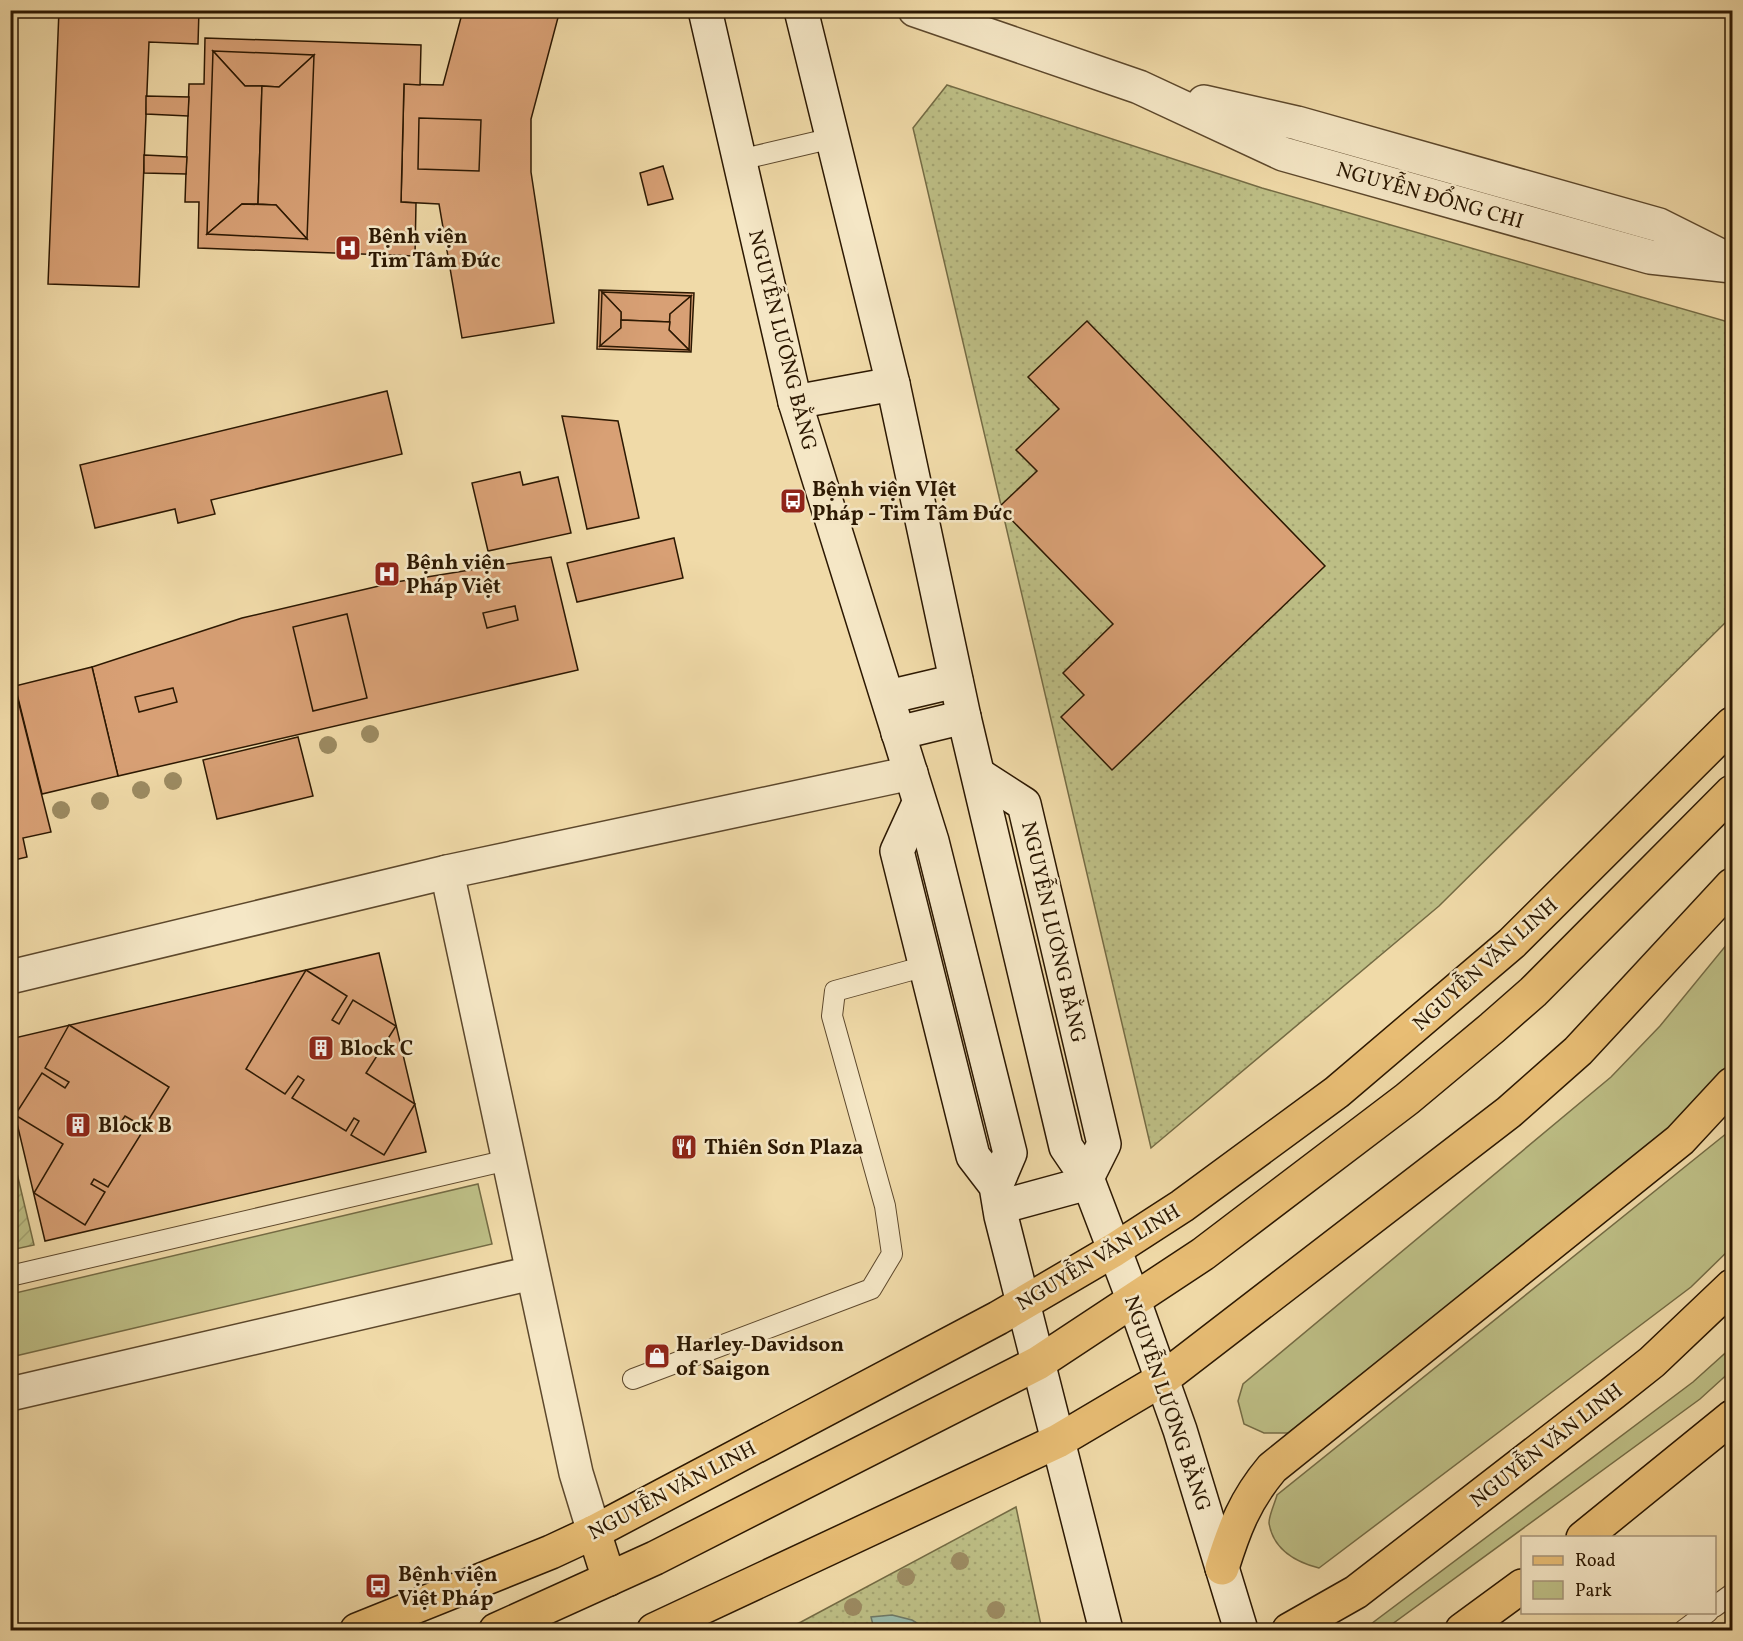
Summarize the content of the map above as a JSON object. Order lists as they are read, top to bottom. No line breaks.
{"streets":{"main road":["NGUYỄN ĐỔNG CHI","NGUYỄN LƯƠNG BẰNG","NGUYỄN VĂN LINH"]},"crossings":[["NGUYỄN LƯƠNG BẰNG","NGUYỄN VĂN LINH"]],"places":{"hospital":["Bệnh viện Tim Tâm Đức","Bệnh viện Pháp Việt"],"bus stop":["Bệnh viện VIệt Pháp - Tim Tâm Đức","Bệnh viện Việt Pháp"],"building":["Block C","Block B"],"restaurant":["Thiên Sơn Plaza"],"shop":["Harley-Davidson of Saigon"]},"legend":["Road","Park"]}
